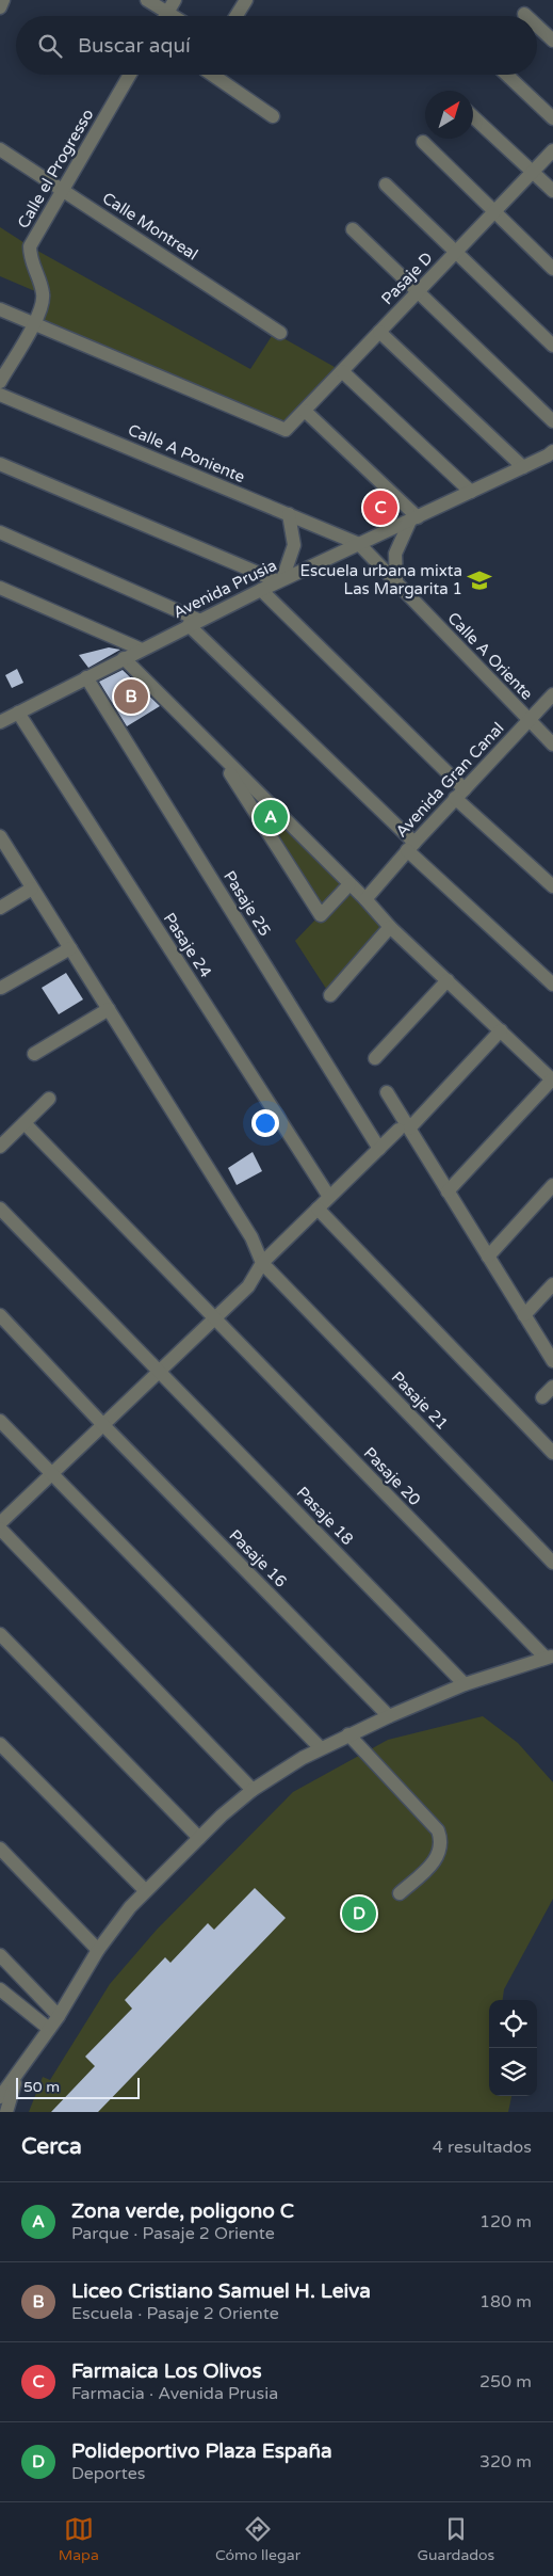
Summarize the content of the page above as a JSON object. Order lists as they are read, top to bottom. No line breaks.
{"streets":{"street":["Calle el Progresso","Calle Montreal","Pasaje D","Calle A Poniente","Avenida Prusia","Calle A Oriente","Avenida Gran Canal","Pasaje 25","Pasaje 24","Pasaje 21","Pasaje 20","Pasaje 18","Pasaje 16"]},"crossings":[["Calle el Progresso","Calle Montreal"],["Calle el Progresso","Pasaje D"],["Calle A Poniente","Avenida Prusia"],["Calle A Poniente","Calle A Oriente"],["Avenida Prusia","Calle A Oriente"],["Avenida Prusia","Pasaje 25"],["Avenida Prusia","Pasaje 24"],["Calle A Oriente","Avenida Gran Canal"]],"places":{"school or university":["Escuela urbana mixta Las Margarita 1"]},"scale_bar":"50 m","north":"top right","page":{"search":"Buscar aquí","pins":["C","B","A","D"],"scale":"50 m","heading":["Cerca","4 resultados"],"list":[{"mark":"A","name":"Zona verde, poligono C","note":"Parque · Pasaje 2 Oriente","value":"120 m"},{"mark":"B","name":"Liceo Cristiano Samuel H. Leiva","note":"Escuela · Pasaje 2 Oriente","value":"180 m"},{"mark":"C","name":"Farmaica Los Olivos","note":"Farmacia · Avenida Prusia","value":"250 m"},{"mark":"D","name":"Polideportivo Plaza España","note":"Deportes","value":"320 m"}],"nav":["Mapa","Cómo llegar","Guardados"]}}
